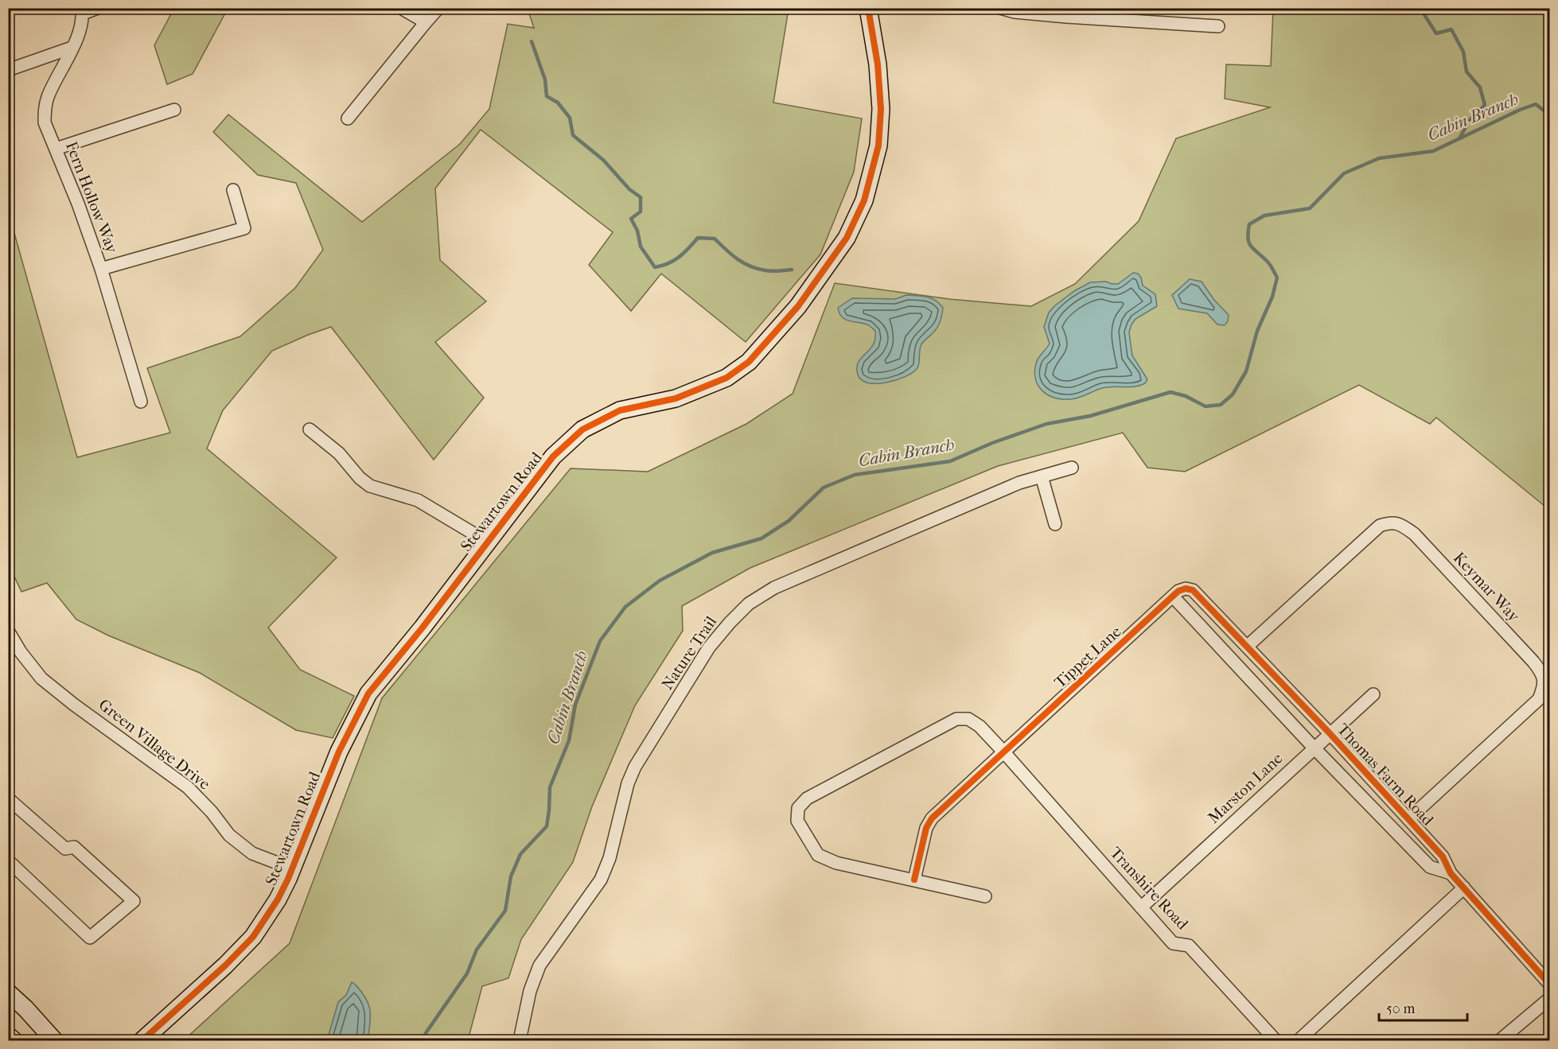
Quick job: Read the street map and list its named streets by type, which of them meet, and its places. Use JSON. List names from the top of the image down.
{
  "streets": {
    "street": [
      "Fern Hollow Way",
      "Stewartown Road",
      "Keymar Way",
      "Nature Trail",
      "Tippet Lane",
      "Green Village Drive",
      "Thomas Farm Road",
      "Marston Lane",
      "Transhire Road"
    ]
  },
  "crossings": [
    ["Stewartown Road", "Green Village Drive"],
    ["Keymar Way", "Thomas Farm Road"],
    ["Tippet Lane", "Thomas Farm Road"],
    ["Tippet Lane", "Transhire Road"],
    ["Thomas Farm Road", "Marston Lane"],
    ["Marston Lane", "Transhire Road"]
  ],
  "water": ["Cabin Branch"],
  "scale_bar": "50 m"
}
